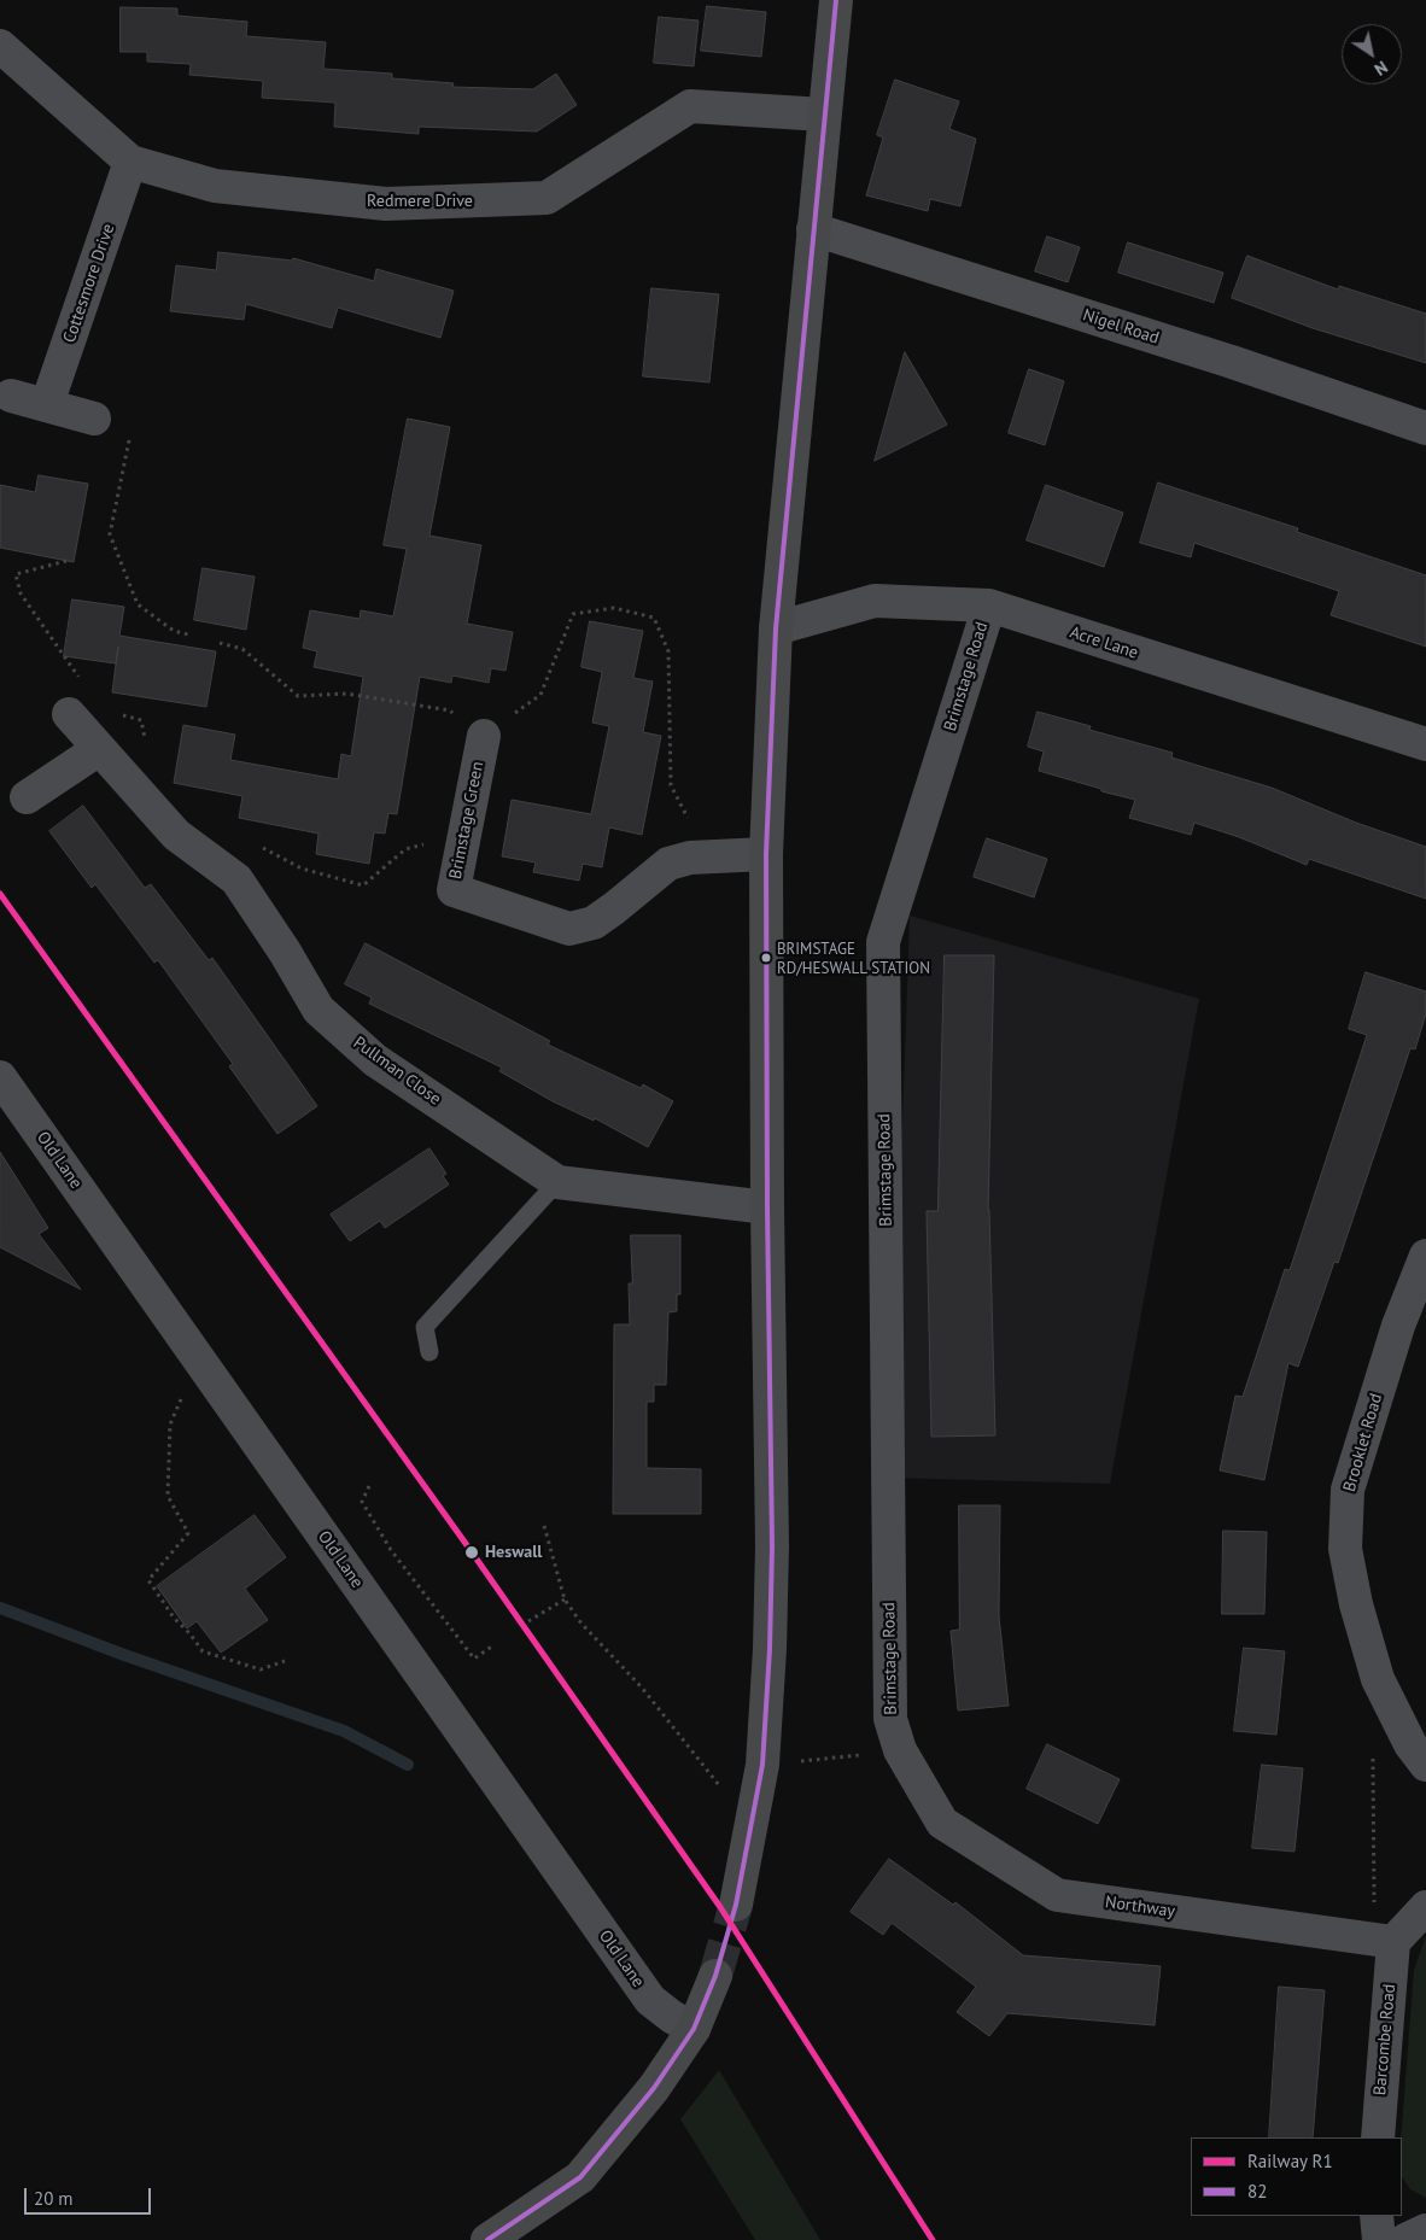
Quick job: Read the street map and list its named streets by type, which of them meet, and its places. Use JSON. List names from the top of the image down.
{
  "streets": {
    "street": [
      "Redmere Drive",
      "Cottesmore Drive",
      "Nigel Road",
      "Acre Lane",
      "Brimstage Road",
      "Brimstage Green",
      "Pullman Close",
      "Old Lane",
      "Brooklet Road",
      "Northway",
      "Barcombe Road"
    ]
  },
  "crossings": [
    ["Redmere Drive", "Cottesmore Drive"],
    ["Acre Lane", "Brimstage Road"],
    ["Brimstage Road", "Northway"],
    ["Northway", "Barcombe Road"]
  ],
  "places": ["BRIMSTAGE RD/HESWALL STATION", "Heswall"],
  "lines": ["transit line 82", "rail line R1"],
  "legend": ["Railway R1", "82"],
  "scale_bar": "20 m",
  "north": "bottom right"
}
